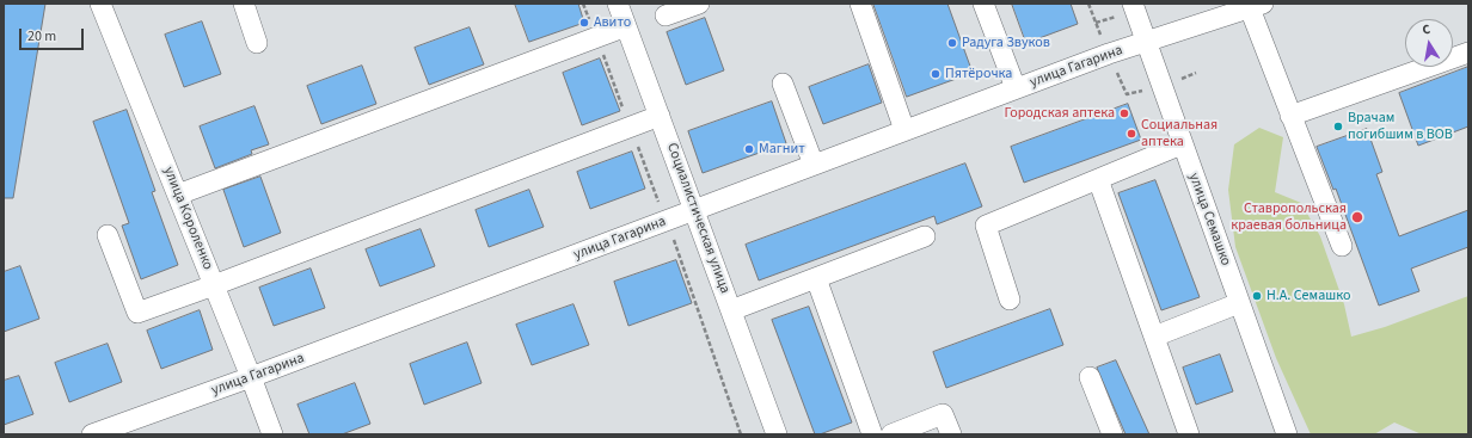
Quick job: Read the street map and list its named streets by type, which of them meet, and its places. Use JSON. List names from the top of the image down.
{
  "streets": {
    "street": [
      "улица Гагарина",
      "улица Короленко",
      "Социалистическая улица",
      "улица Семашко"
    ]
  },
  "crossings": [
    ["улица Гагарина", "улица Короленко"],
    ["улица Гагарина", "Социалистическая улица"],
    ["улица Гагарина", "улица Семашко"]
  ],
  "places": [
    "Авито",
    "Радуга Звуков",
    "Пятёрочка",
    "Городская аптека",
    "Врачам погибшим в ВОВ",
    "Социальная аптека",
    "Магнит",
    "Ставропольская краевая больница",
    "Н.А. Семашко"
  ],
  "scale_bar": "20 m",
  "north": "top"
}
